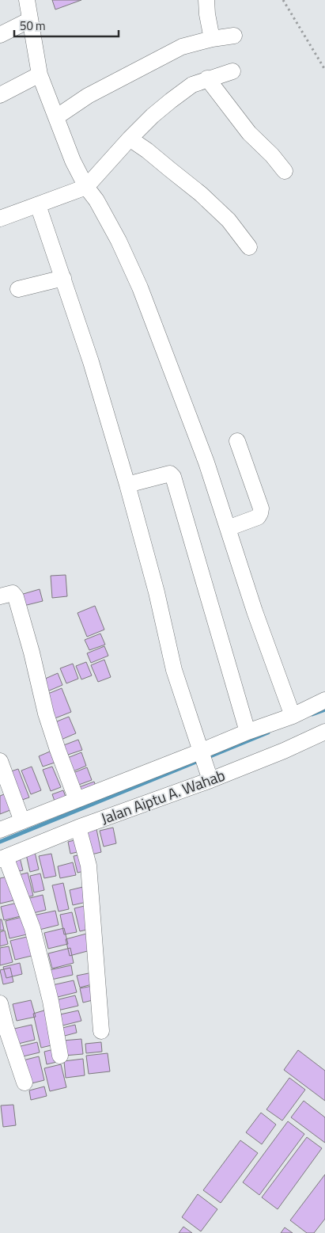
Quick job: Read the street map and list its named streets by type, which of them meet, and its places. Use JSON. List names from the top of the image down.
{
  "streets": {
    "street": ["Jalan Aiptu A. Wahab"]
  },
  "scale_bar": "50 m"
}
